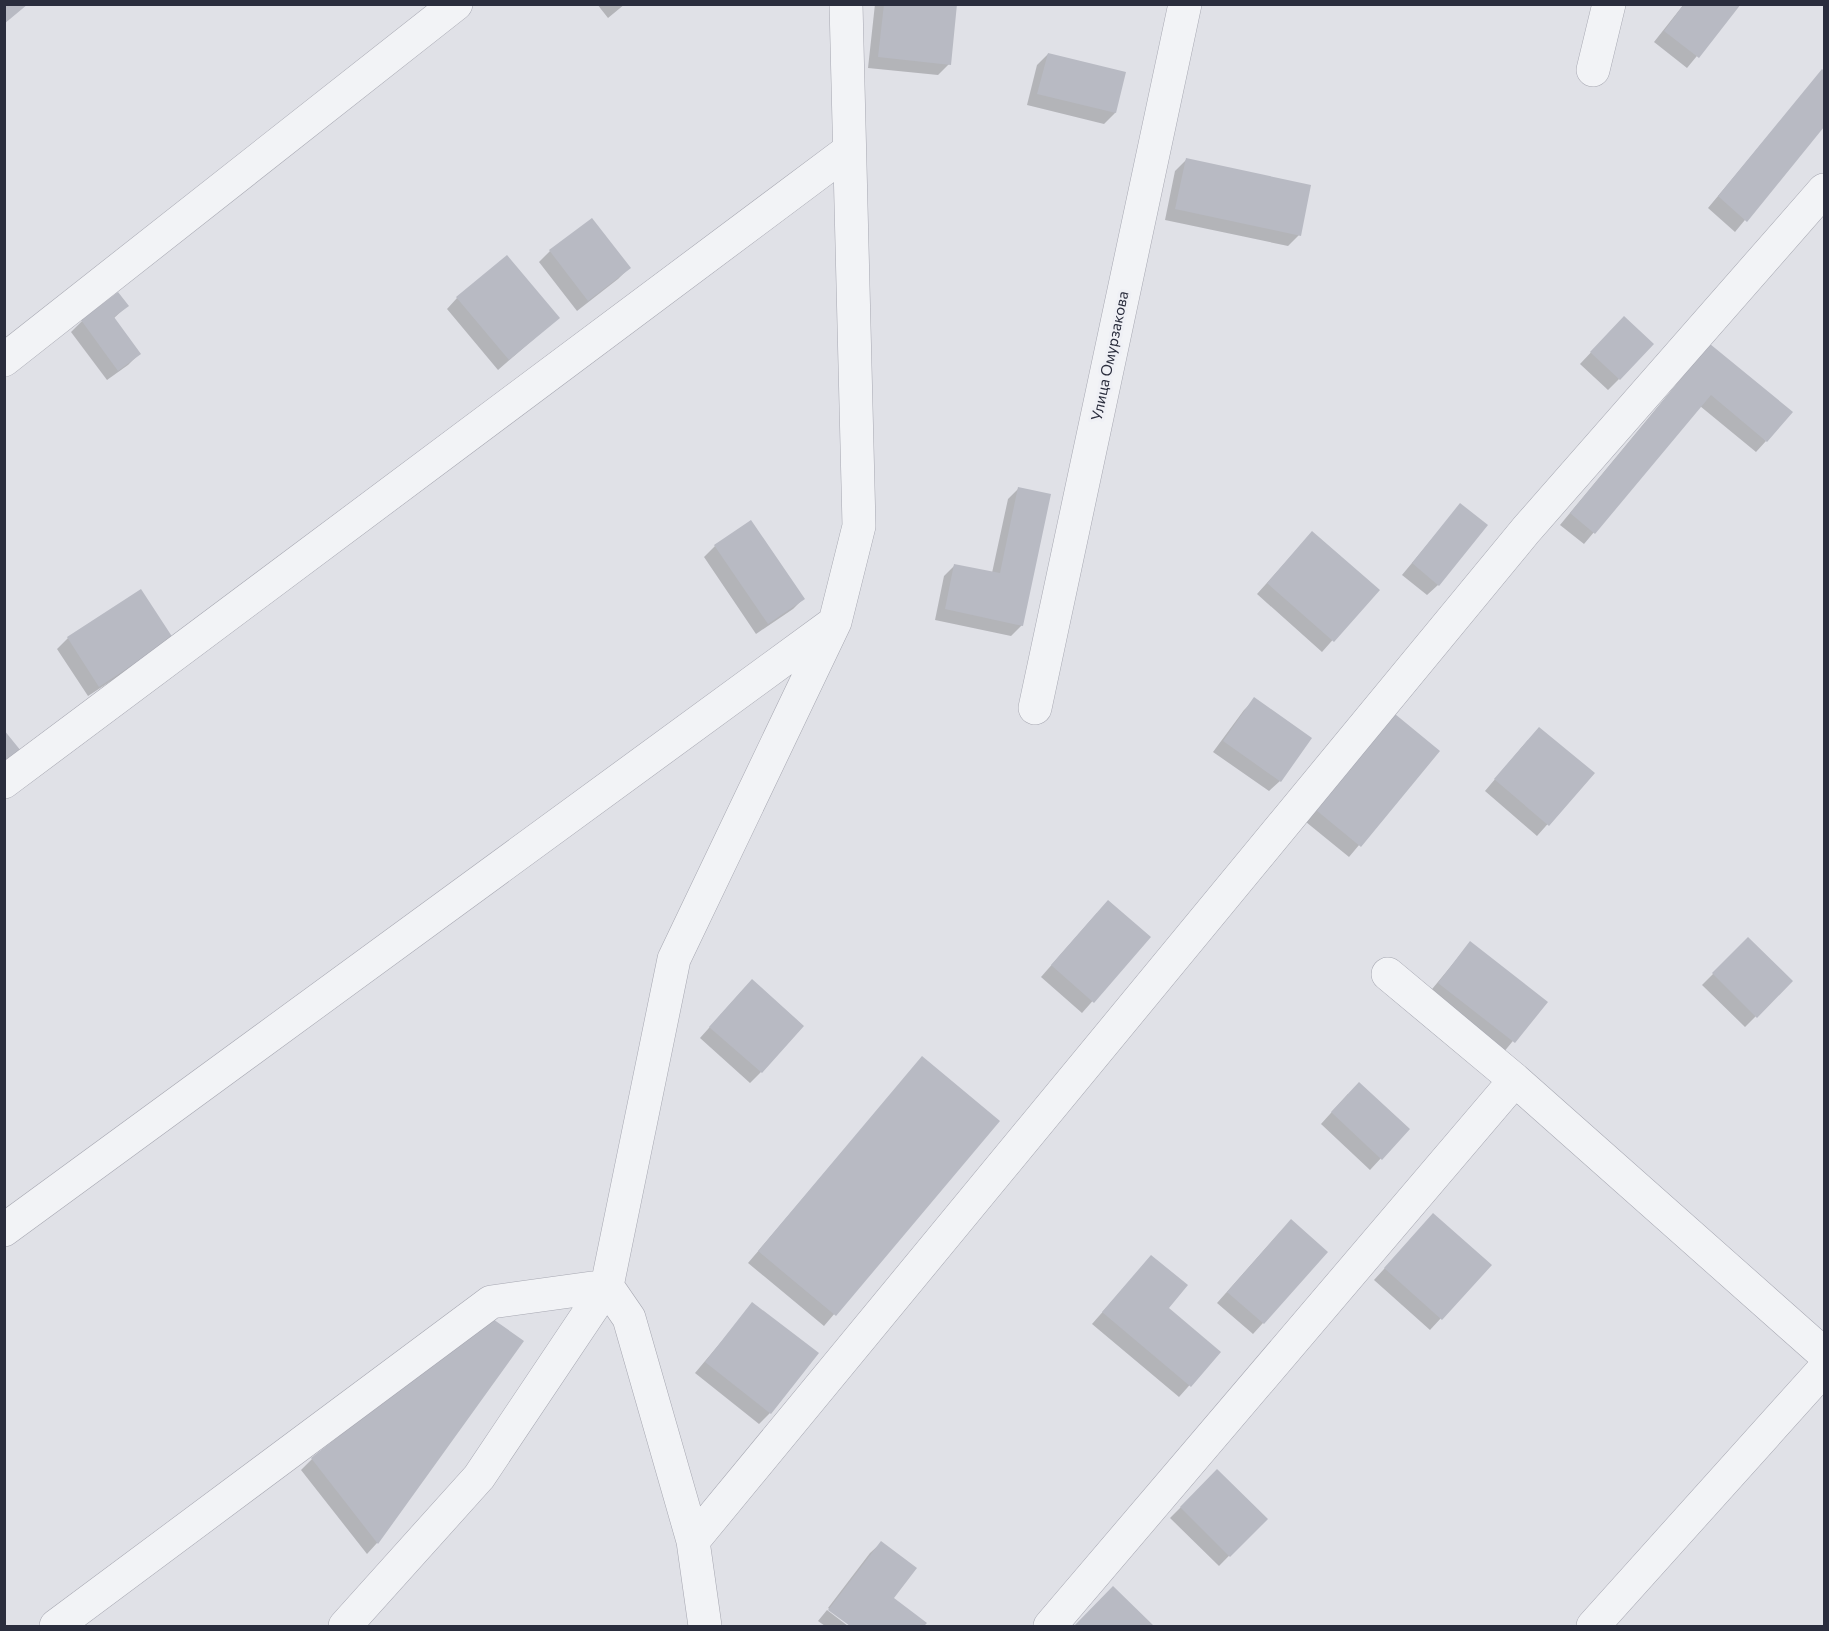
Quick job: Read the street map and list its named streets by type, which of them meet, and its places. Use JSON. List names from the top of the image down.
{
  "streets": {
    "street": ["Улица Омурзакова"]
  }
}
